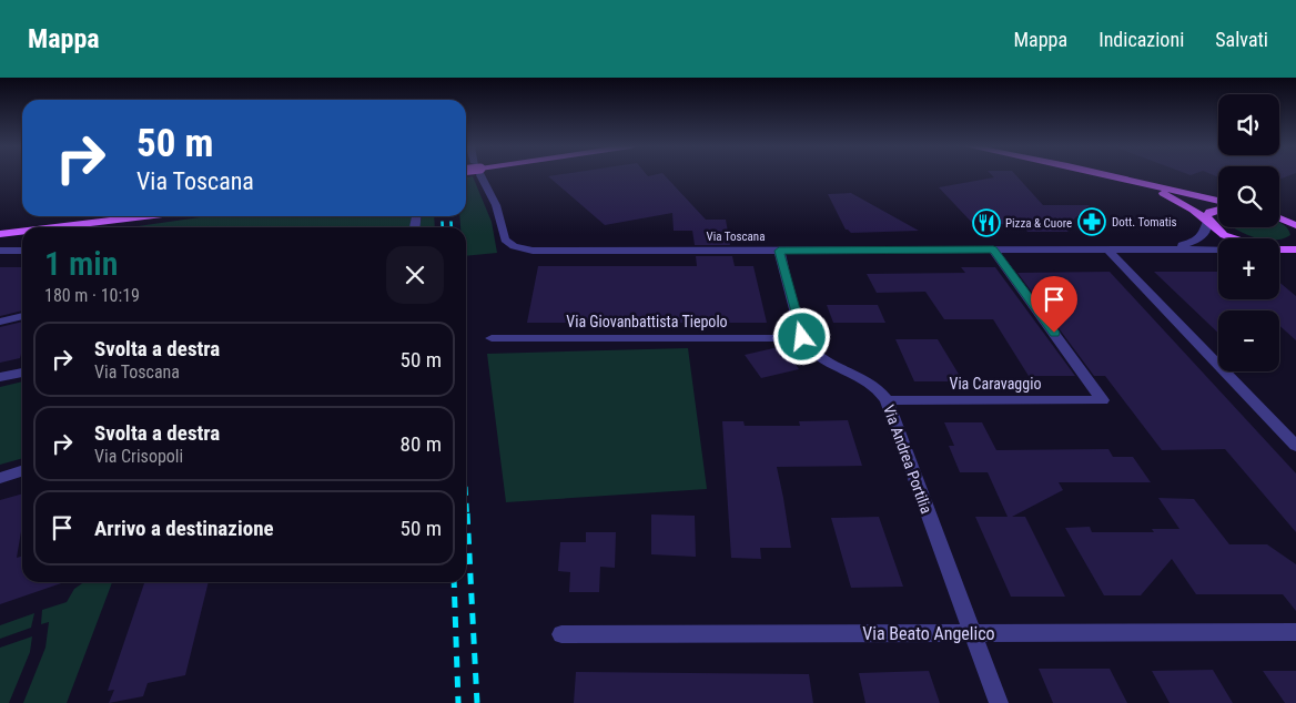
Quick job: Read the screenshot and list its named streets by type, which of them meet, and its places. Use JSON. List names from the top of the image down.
{
  "streets": {
    "street": [
      "Via Toscana",
      "Via Giovanbattista Tiepolo",
      "Via Caravaggio",
      "Via Andrea Portilia",
      "Via Beato Angelico"
    ]
  },
  "crossings": [
    ["Via Toscana", "Via Caravaggio"],
    ["Via Toscana", "Via Andrea Portilia"],
    ["Via Giovanbattista Tiepolo", "Via Andrea Portilia"],
    ["Via Caravaggio", "Via Andrea Portilia"],
    ["Via Andrea Portilia", "Via Beato Angelico"]
  ],
  "places": {
    "pharmacy": ["Dott. Tomatis"],
    "restaurant": ["Pizza & Cuore"]
  },
  "page": {
    "header": "Mappa",
    "nav": ["Mappa", "Indicazioni", "Salvati"],
    "map_buttons": ["+", "−"],
    "turn": ["50 m", "Via Toscana"],
    "heading": ["1 min", "180 m · 10:19"],
    "list": [
      {
        "name": "Svolta a destra",
        "note": "Via Toscana",
        "value": "50 m"
      },
      {
        "name": "Svolta a destra",
        "note": "Via Crisopoli",
        "value": "80 m"
      },
      {
        "name": "Arrivo a destinazione",
        "value": "50 m"
      }
    ]
  }
}
